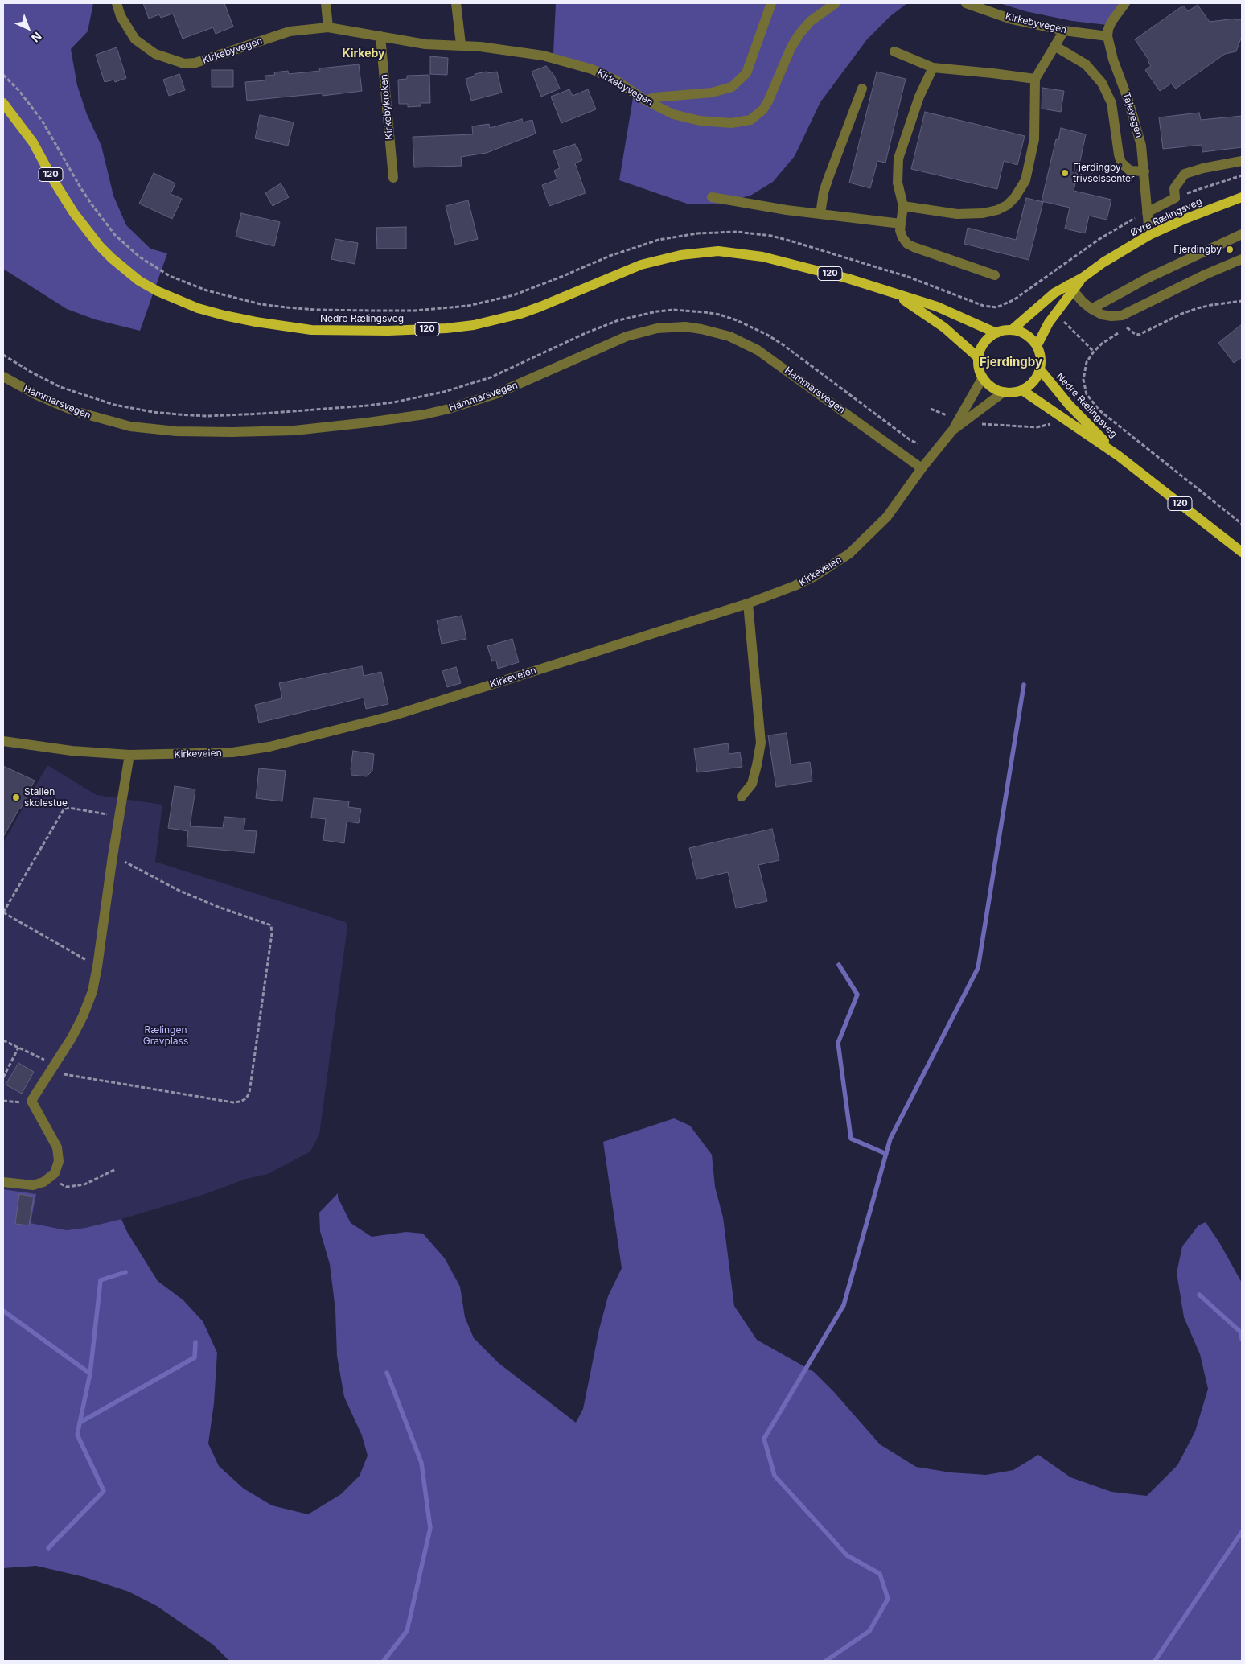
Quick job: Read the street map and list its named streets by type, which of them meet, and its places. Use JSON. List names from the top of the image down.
{
  "streets": {
    "main road": ["120", "Øvre Rælingsveg", "Nedre Rælingsveg"],
    "street": [
      "Kirkebyvegen",
      "Kirkebykroken",
      "Tajevegen",
      "Hammarsvegen",
      "Kirkeveien"
    ]
  },
  "crossings": [
    ["Kirkebyvegen", "Kirkebykroken"],
    ["Kirkebyvegen", "Tajevegen"],
    ["Tajevegen", "Øvre Rælingsveg"],
    ["Øvre Rælingsveg", "Nedre Rælingsveg"],
    ["Øvre Rælingsveg", "Kirkeveien"],
    ["Nedre Rælingsveg", "Kirkeveien"],
    ["Hammarsvegen", "Kirkeveien"]
  ],
  "districts": ["Kirkeby", "Fjerdingby"],
  "parks": ["Rælingen Gravplass"],
  "places": ["Fjerdingby trivselssenter", "Fjerdingby", "Stallen skolestue"],
  "north": "bottom right"
}
